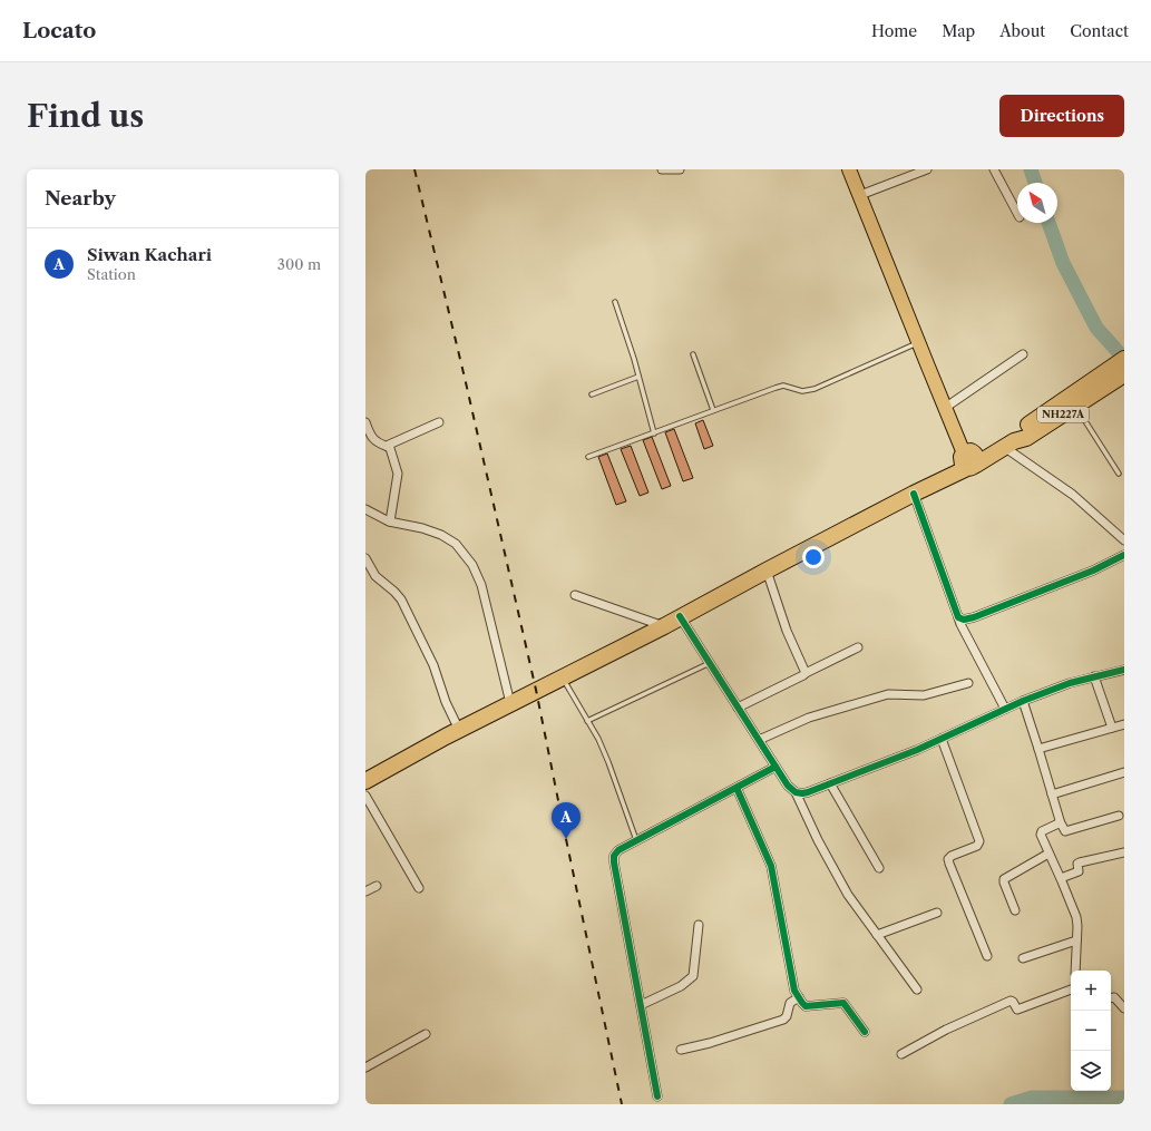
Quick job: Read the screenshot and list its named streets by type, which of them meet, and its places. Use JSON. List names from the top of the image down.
{
  "streets": {
    "highway": ["NH227A"]
  },
  "north": "top left",
  "page": {
    "header": "Locato",
    "nav": [
      "Home",
      "Map",
      "About",
      "Contact"
    ],
    "buttons": "Directions",
    "title": "Find us",
    "heading": "Nearby",
    "list": [
      {
        "mark": "A",
        "name": "Siwan Kachari",
        "note": "Station",
        "value": "300 m"
      }
    ],
    "pins": "A",
    "map_buttons": ["+", "−"]
  }
}
